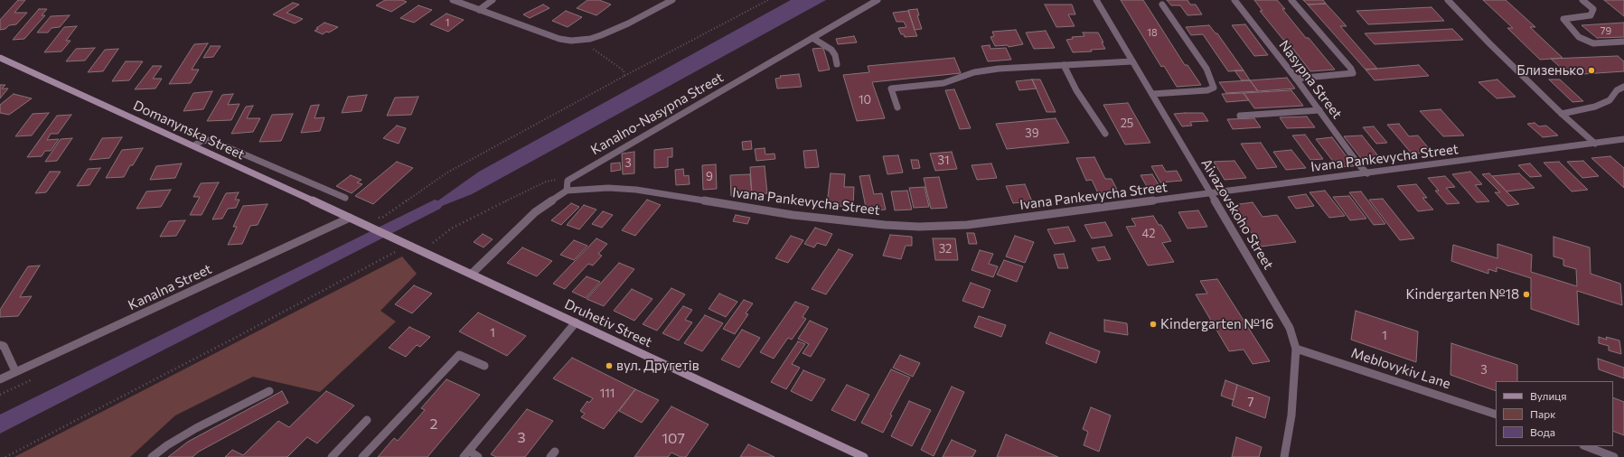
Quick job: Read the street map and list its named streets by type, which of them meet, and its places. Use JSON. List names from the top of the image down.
{
  "streets": {
    "main road": ["Domanynska Street", "Druhetiv Street"],
    "street": [
      "Nasypna Street",
      "Kanalno-Nasypna Street",
      "Ivana Pankevycha Street",
      "Aivazovskoho Street",
      "Kanalna Street",
      "Meblovykiv Lane"
    ]
  },
  "crossings": [
    ["Nasypna Street", "Ivana Pankevycha Street"],
    ["Domanynska Street", "Kanalna Street"],
    ["Domanynska Street", "Druhetiv Street"],
    ["Ivana Pankevycha Street", "Aivazovskoho Street"],
    ["Aivazovskoho Street", "Meblovykiv Lane"]
  ],
  "places": [
    "Близенько",
    "Kindergarten №18",
    "Kindergarten №16",
    "вул. Другетів"
  ],
  "house_numbers": [
    "1",
    "79",
    "18",
    "10",
    "25",
    "39",
    "31",
    "3",
    "9",
    "42",
    "32",
    "1",
    "1",
    "3",
    "111",
    "7",
    "2",
    "3",
    "107"
  ],
  "legend": ["Вулиця", "Парк", "Вода"]
}
